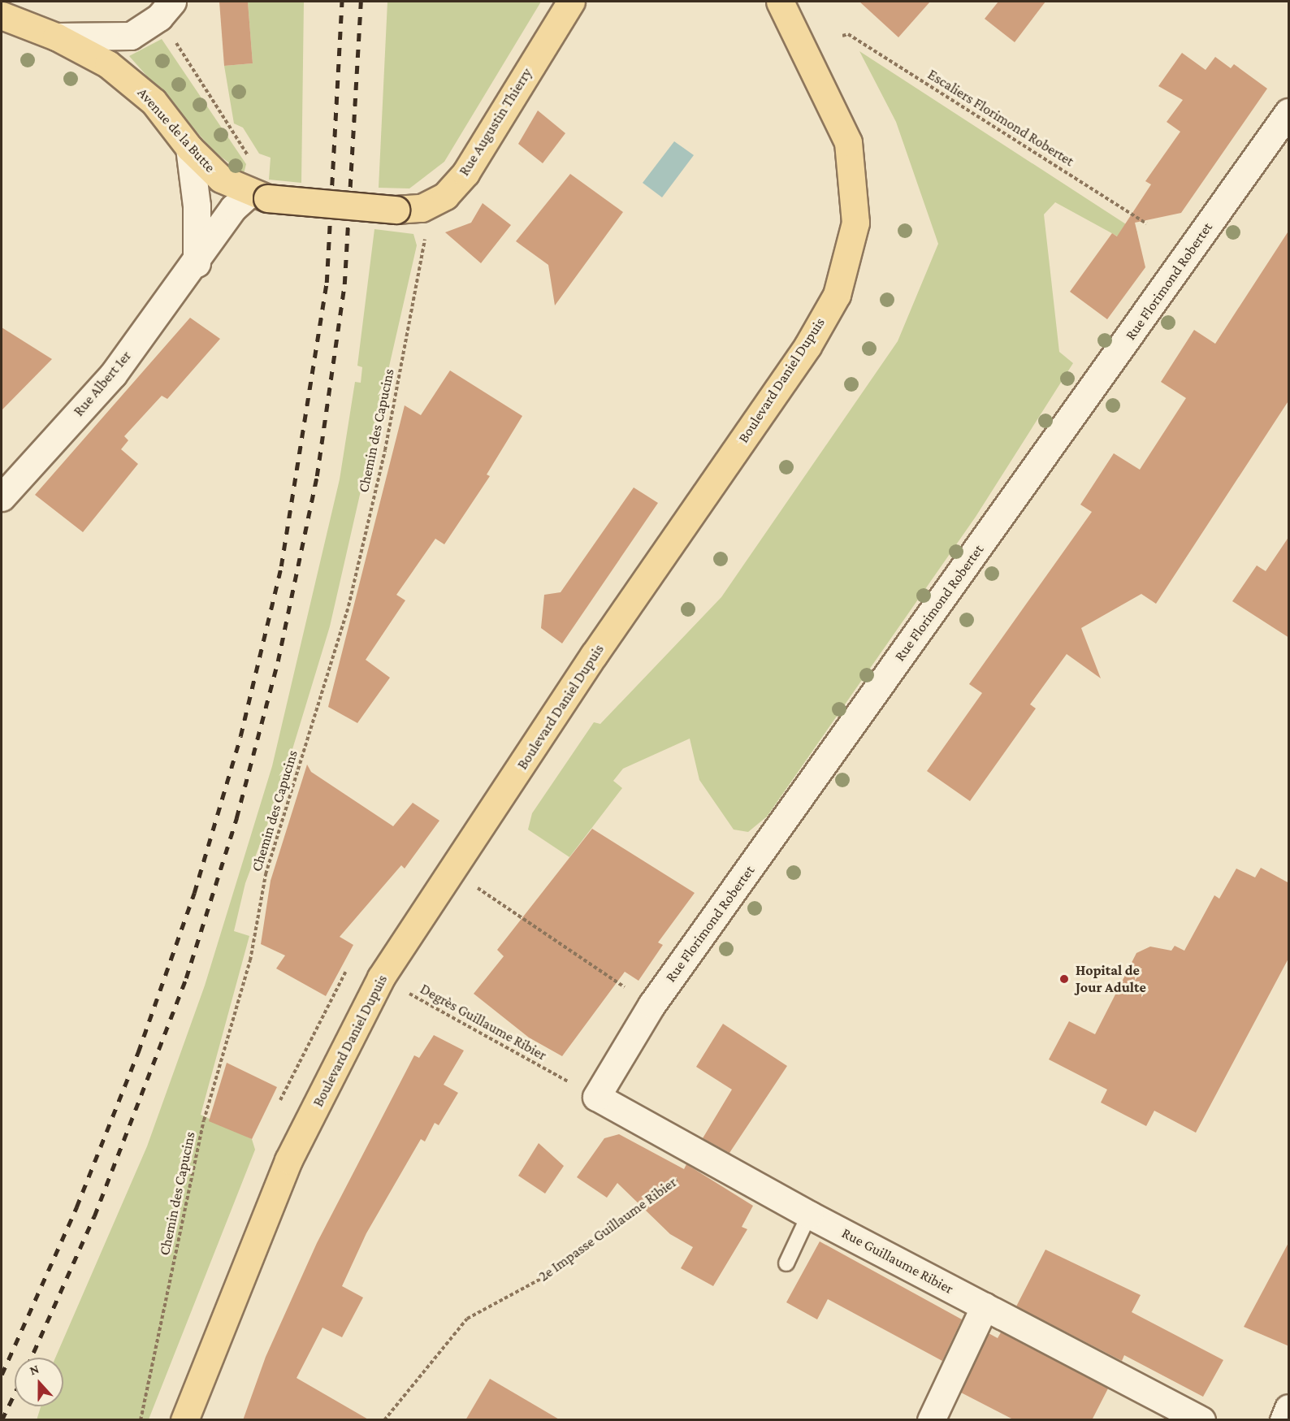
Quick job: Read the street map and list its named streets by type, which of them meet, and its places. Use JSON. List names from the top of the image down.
{
  "streets": {
    "main road": ["Rue Augustin Thierry", "Avenue de la Butte", "Boulevard Daniel Dupuis"],
    "street": ["Rue Florimond Robertet", "Rue Albert 1er", "Rue Guillaume Ribier"],
    "path": [
      "Escaliers Florimond Robertet",
      "Chemin des Capucins",
      "Degrès Guillaume Ribier",
      "2e Impasse Guillaume Ribier"
    ]
  },
  "crossings": [
    ["Rue Augustin Thierry", "Chemin des Capucins"],
    ["Avenue de la Butte", "Rue Albert 1er"],
    ["Rue Florimond Robertet", "Degrès Guillaume Ribier"],
    ["Rue Florimond Robertet", "Rue Guillaume Ribier"],
    ["Boulevard Daniel Dupuis", "Degrès Guillaume Ribier"],
    ["Degrès Guillaume Ribier", "Rue Guillaume Ribier"],
    ["2e Impasse Guillaume Ribier", "Rue Guillaume Ribier"]
  ],
  "places": ["Hopital de Jour Adulte"],
  "north": "top"
}
